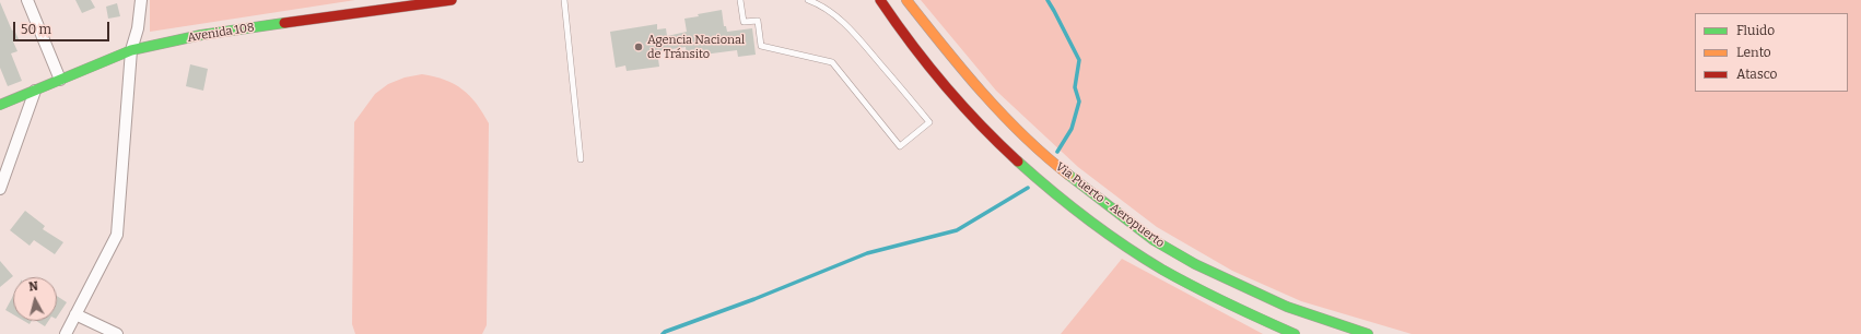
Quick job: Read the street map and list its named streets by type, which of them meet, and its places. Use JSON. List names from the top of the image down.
{
  "streets": {
    "main road": ["Avenida 108", "Via Puerto - Aeropuerto"]
  },
  "places": ["Agencia Nacional de Tránsito"],
  "legend": ["Fluido", "Lento", "Atasco"],
  "scale_bar": "50 m",
  "north": "top"
}
